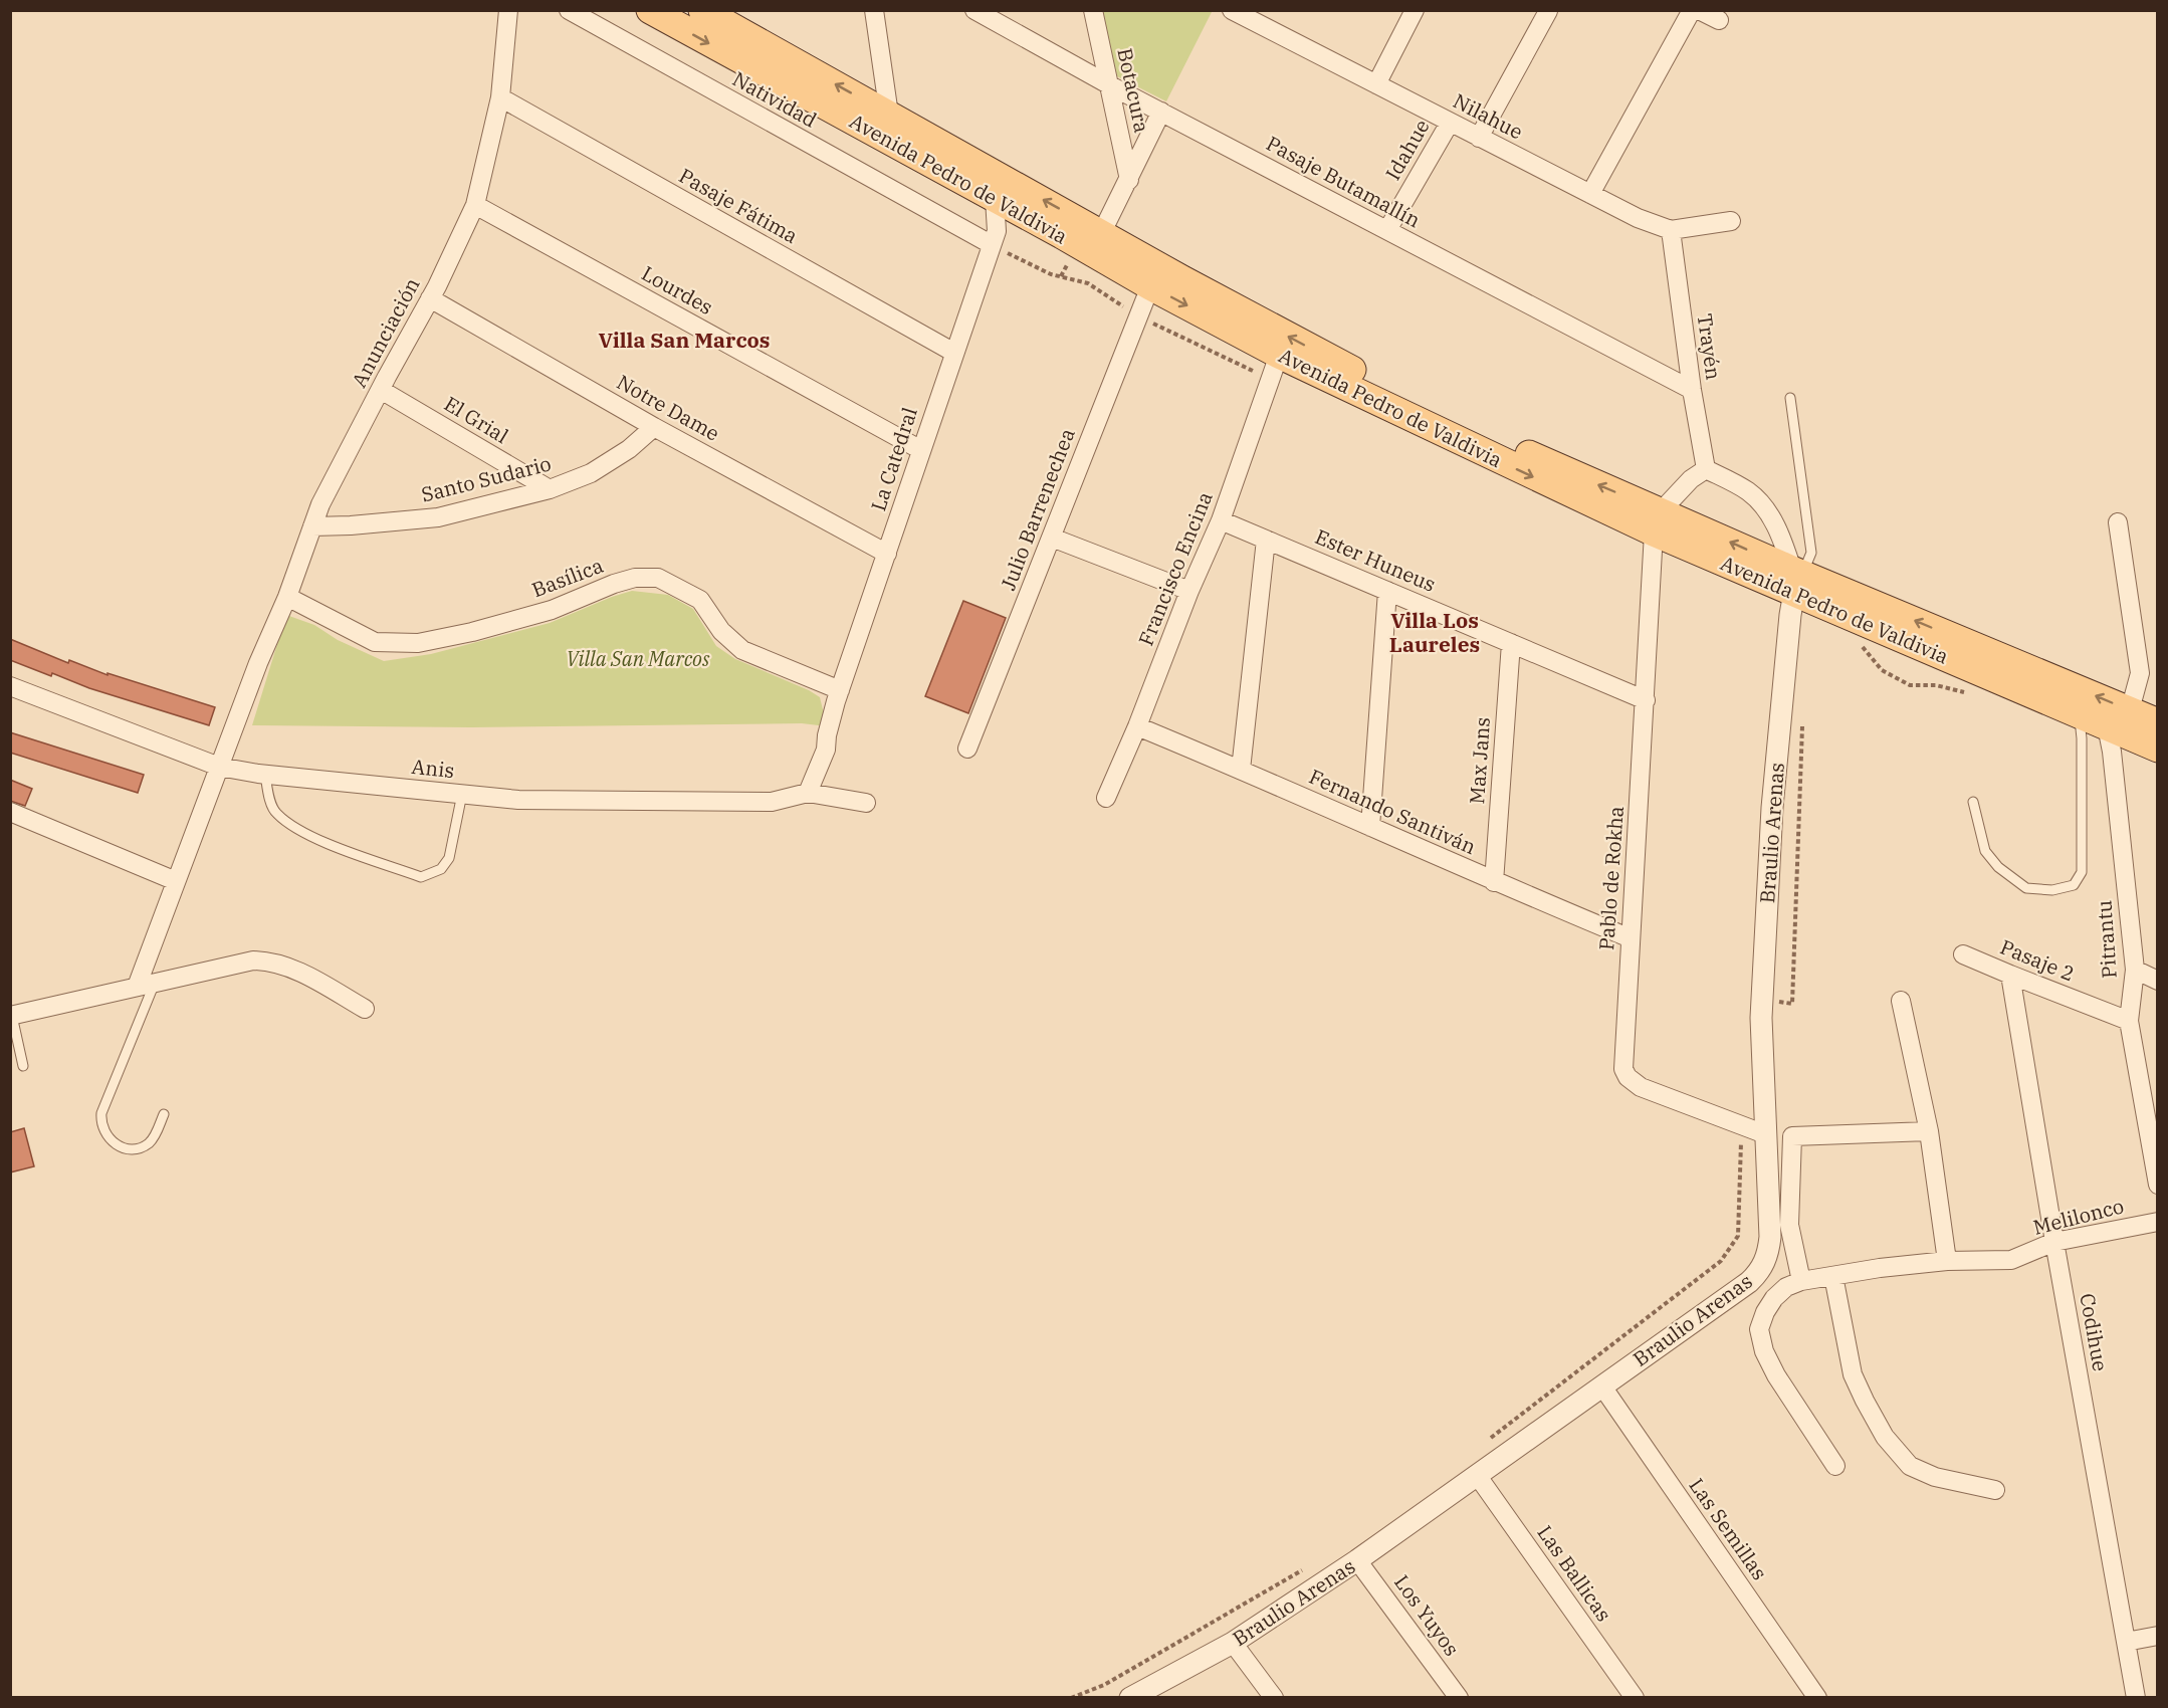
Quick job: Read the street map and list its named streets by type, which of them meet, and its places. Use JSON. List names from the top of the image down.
{
  "streets": {
    "main road": ["Avenida Pedro de Valdivia"],
    "street": [
      "Botacura",
      "Natividad",
      "Nilahue",
      "Idahue",
      "Pasaje Butamallín",
      "Pasaje Fátima",
      "Lourdes",
      "Anunciación",
      "Trayén",
      "Notre Dame",
      "El Grial",
      "La Catedral",
      "Santo Sudario",
      "Julio Barrenechea",
      "Ester Huneus",
      "Francisco Encina",
      "Basílica",
      "Max Jans",
      "Anis",
      "Fernando Santiván",
      "Braulio Arenas",
      "Pablo de Rokha",
      "Pitrantu",
      "Pasaje 2",
      "Melilonco",
      "Codihue",
      "Las Semillas",
      "Las Ballicas",
      "Los Yuyos"
    ]
  },
  "crossings": [
    ["Botacura", "Avenida Pedro de Valdivia"],
    ["Botacura", "Pasaje Butamallín"],
    ["Natividad", "La Catedral"],
    ["Nilahue", "Idahue"],
    ["Nilahue", "Trayén"],
    ["Idahue", "Pasaje Butamallín"],
    ["Avenida Pedro de Valdivia", "La Catedral"],
    ["Avenida Pedro de Valdivia", "Julio Barrenechea"],
    ["Avenida Pedro de Valdivia", "Francisco Encina"],
    ["Avenida Pedro de Valdivia", "Braulio Arenas"],
    ["Avenida Pedro de Valdivia", "Pablo de Rokha"],
    ["Avenida Pedro de Valdivia", "Pitrantu"],
    ["Pasaje Butamallín", "Trayén"],
    ["Pasaje Fátima", "Anunciación"],
    ["Pasaje Fátima", "La Catedral"],
    ["Lourdes", "Anunciación"],
    ["Lourdes", "La Catedral"],
    ["Anunciación", "Notre Dame"],
    ["Anunciación", "El Grial"],
    ["Anunciación", "Santo Sudario"],
    ["Anunciación", "Basílica"],
    ["Anunciación", "Anis"],
    ["Notre Dame", "La Catedral"],
    ["Notre Dame", "Santo Sudario"],
    ["El Grial", "Santo Sudario"],
    ["La Catedral", "Basílica"],
    ["La Catedral", "Anis"],
    ["Ester Huneus", "Francisco Encina"],
    ["Ester Huneus", "Max Jans"],
    ["Ester Huneus", "Pablo de Rokha"],
    ["Francisco Encina", "Fernando Santiván"],
    ["Max Jans", "Fernando Santiván"],
    ["Fernando Santiván", "Pablo de Rokha"],
    ["Braulio Arenas", "Pablo de Rokha"],
    ["Braulio Arenas", "Las Semillas"],
    ["Braulio Arenas", "Las Ballicas"],
    ["Braulio Arenas", "Los Yuyos"],
    ["Pitrantu", "Pasaje 2"],
    ["Pasaje 2", "Codihue"],
    ["Melilonco", "Codihue"]
  ],
  "districts": ["Villa San Marcos", "Villa Los Laureles"],
  "parks": ["Villa San Marcos"]
}
